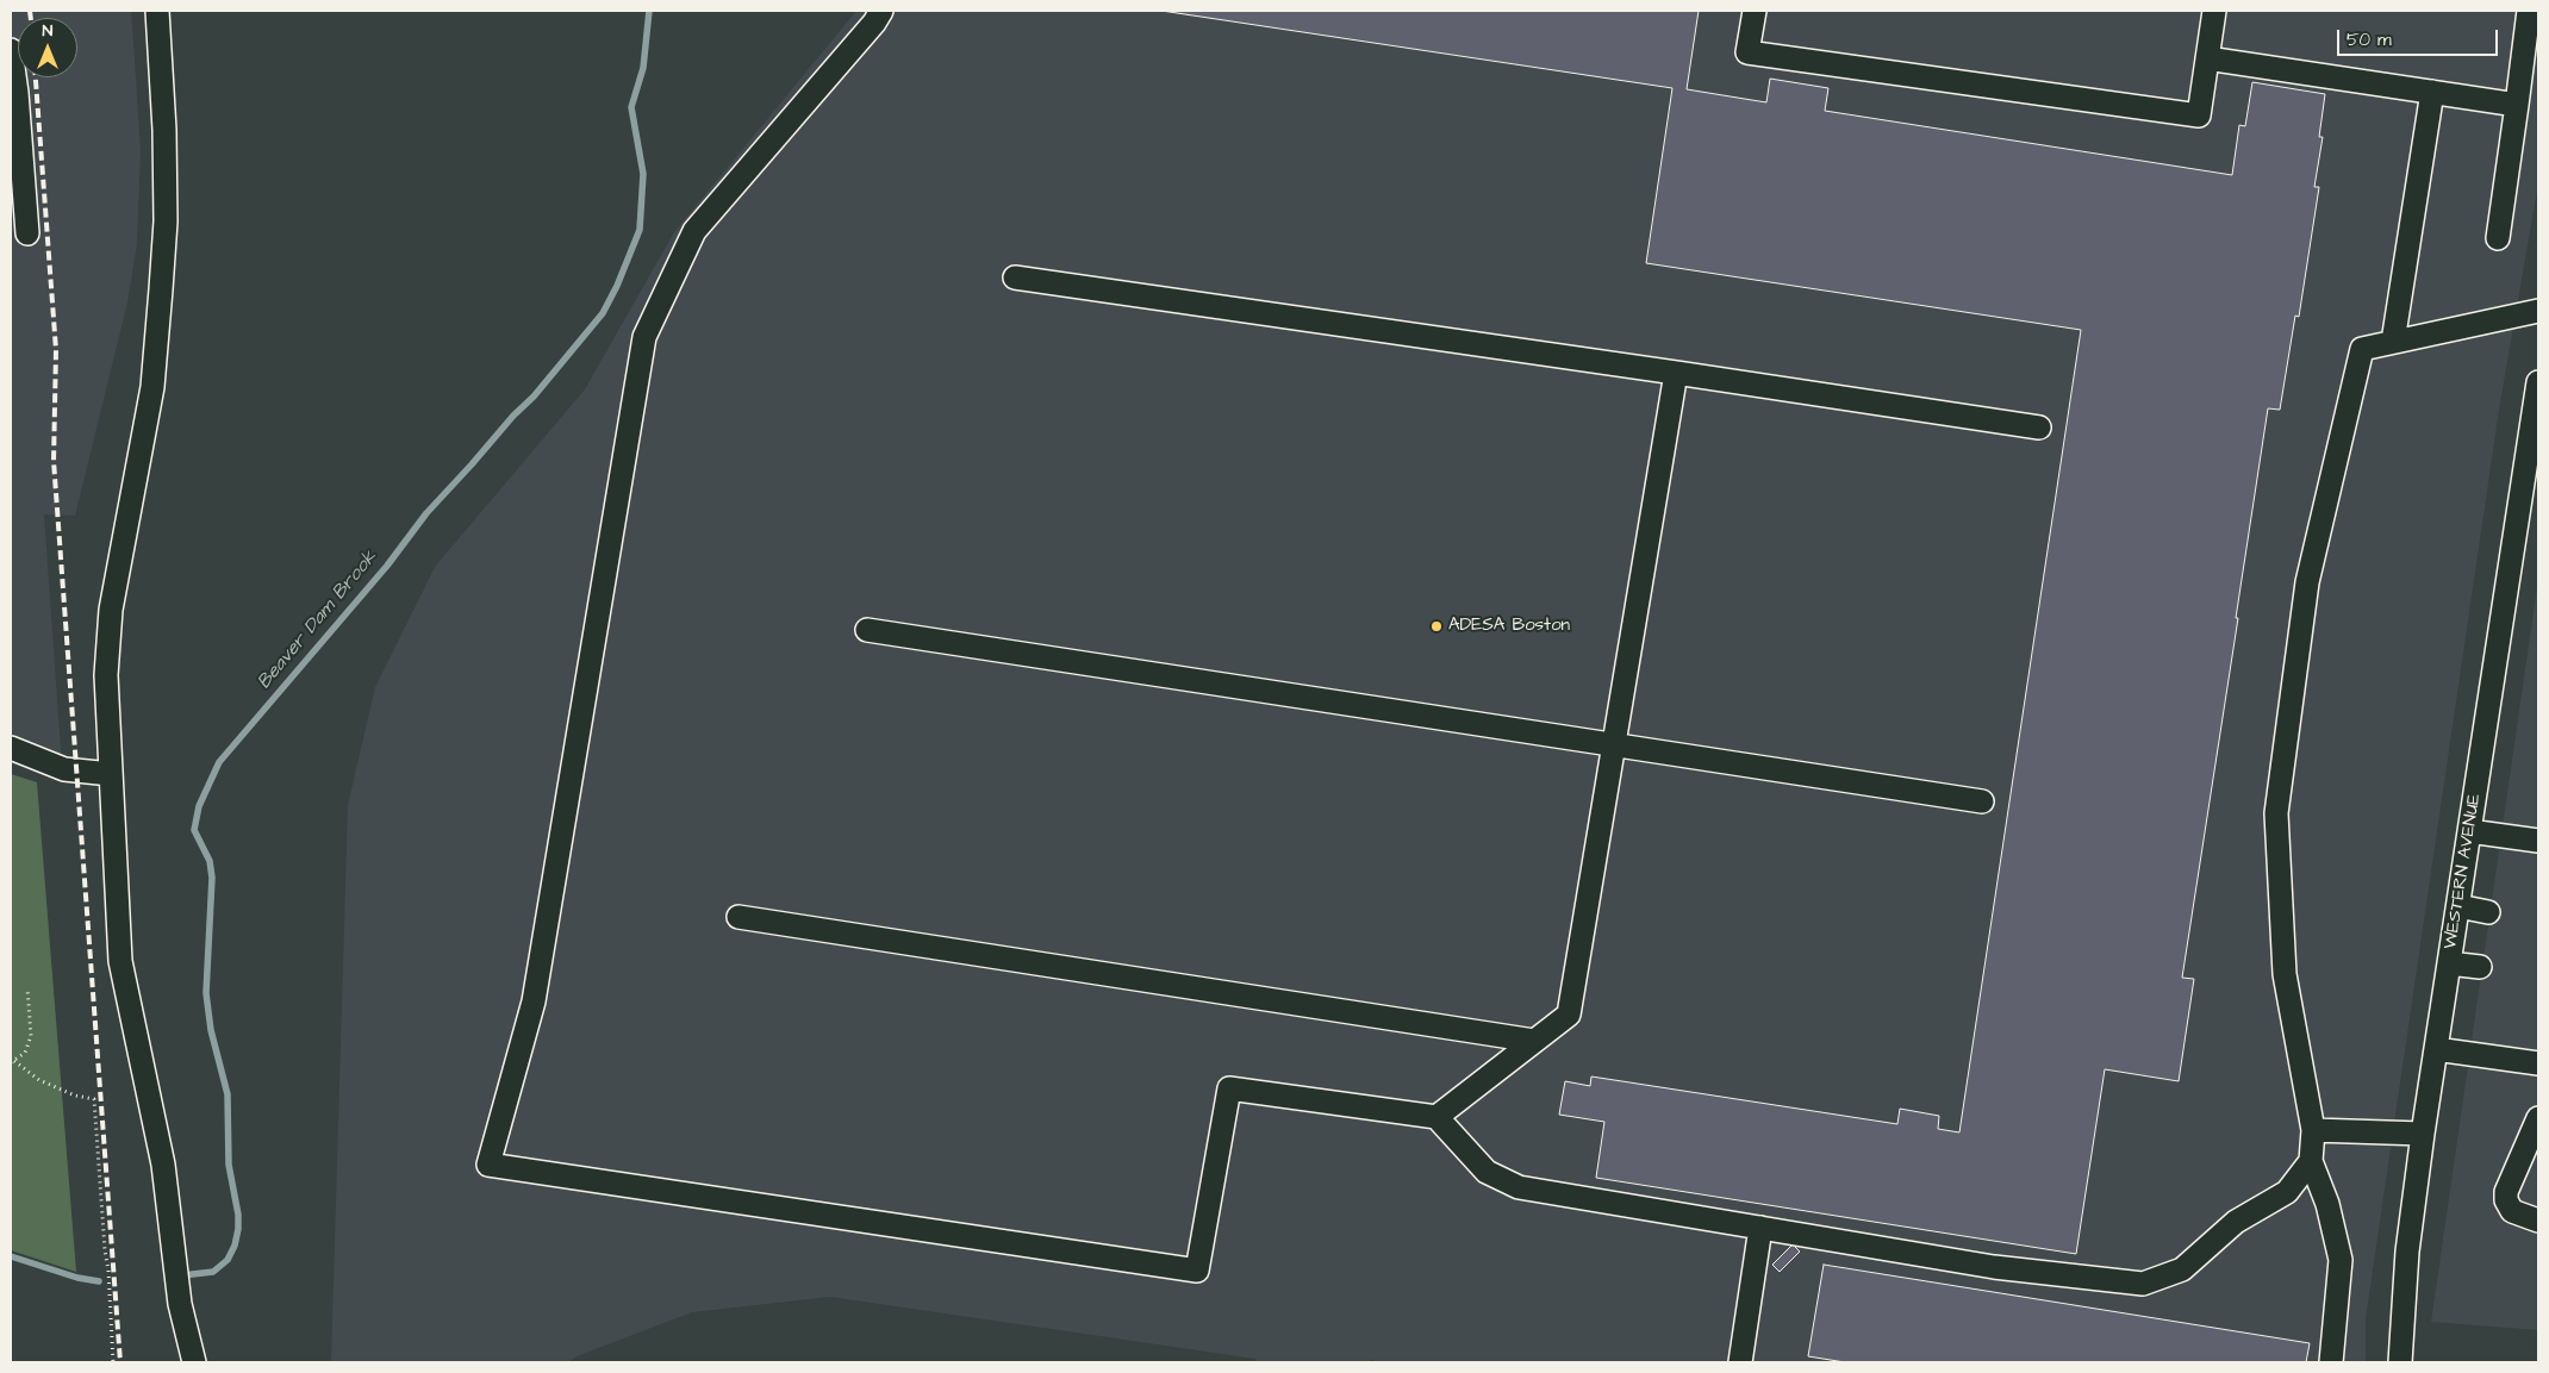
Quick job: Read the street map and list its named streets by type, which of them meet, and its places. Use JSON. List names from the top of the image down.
{
  "streets": {
    "street": ["WESTERN AVENUE"]
  },
  "water": ["Beaver Dam Brook"],
  "places": ["ADESA Boston"],
  "scale_bar": "50 m",
  "north": "top"
}
